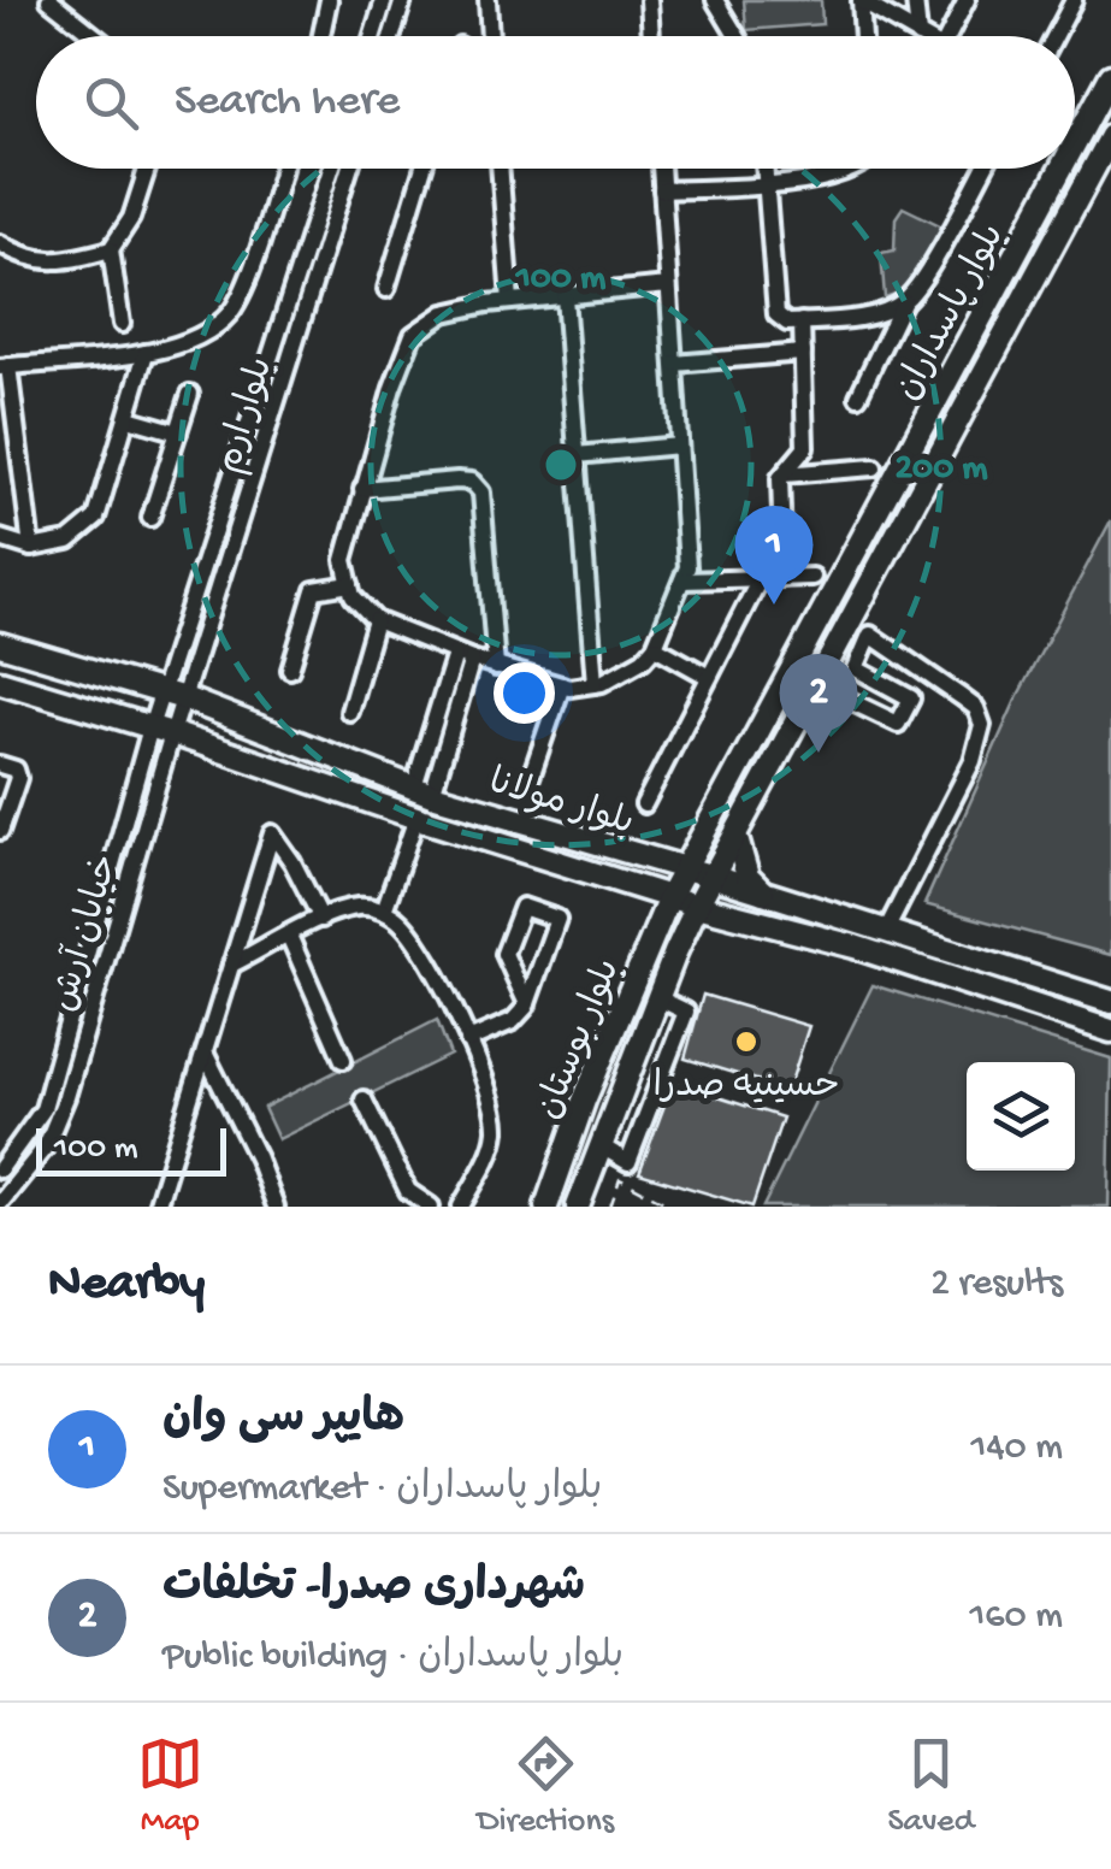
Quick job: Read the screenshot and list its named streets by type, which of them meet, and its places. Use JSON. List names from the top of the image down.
{
  "streets": {
    "main road": ["بلوار پاسداران", "بلوار مولانا", "بلوار بوستان"],
    "street": ["بلوار ارم", "خیابان آرش"]
  },
  "crossings": [
    ["بلوار پاسداران", "بلوار مولانا"],
    ["بلوار پاسداران", "بلوار بوستان"],
    ["بلوار ارم", "بلوار مولانا"],
    ["بلوار مولانا", "خیابان آرش"],
    ["بلوار مولانا", "بلوار بوستان"]
  ],
  "places": ["حسینیه صدرا"],
  "scale_bar": "100 m",
  "page": {
    "search": "Search here",
    "pins": ["1", "2"],
    "scale": "100 m",
    "heading": ["Nearby", "2 results"],
    "list": [
      {
        "mark": "1",
        "name": "هایپر سی وان",
        "note": "Supermarket · بلوار پاسداران",
        "value": "140 m"
      },
      {
        "mark": "2",
        "name": "شهرداری صدرا- تخلفات",
        "note": "Public building · بلوار پاسداران",
        "value": "160 m"
      }
    ],
    "nav": ["Map", "Directions", "Saved"]
  },
  "rings": ["100 m", "200 m"]
}
